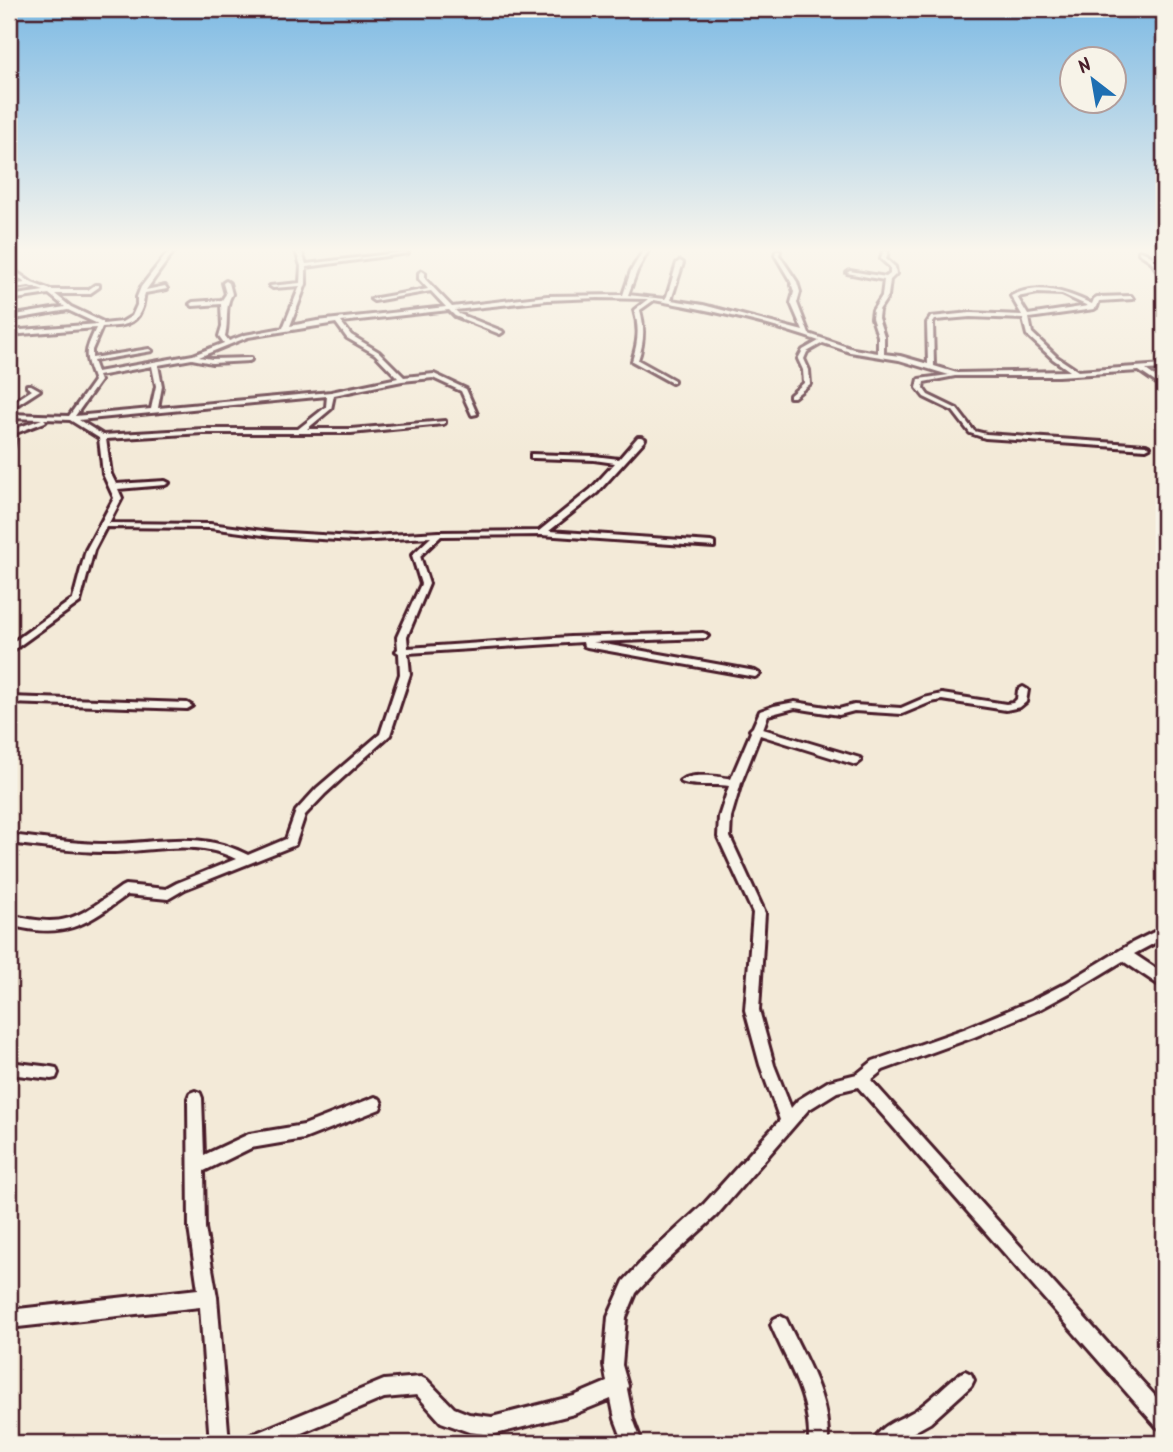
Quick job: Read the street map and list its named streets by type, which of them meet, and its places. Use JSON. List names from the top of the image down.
{
  "north": "top left"
}
